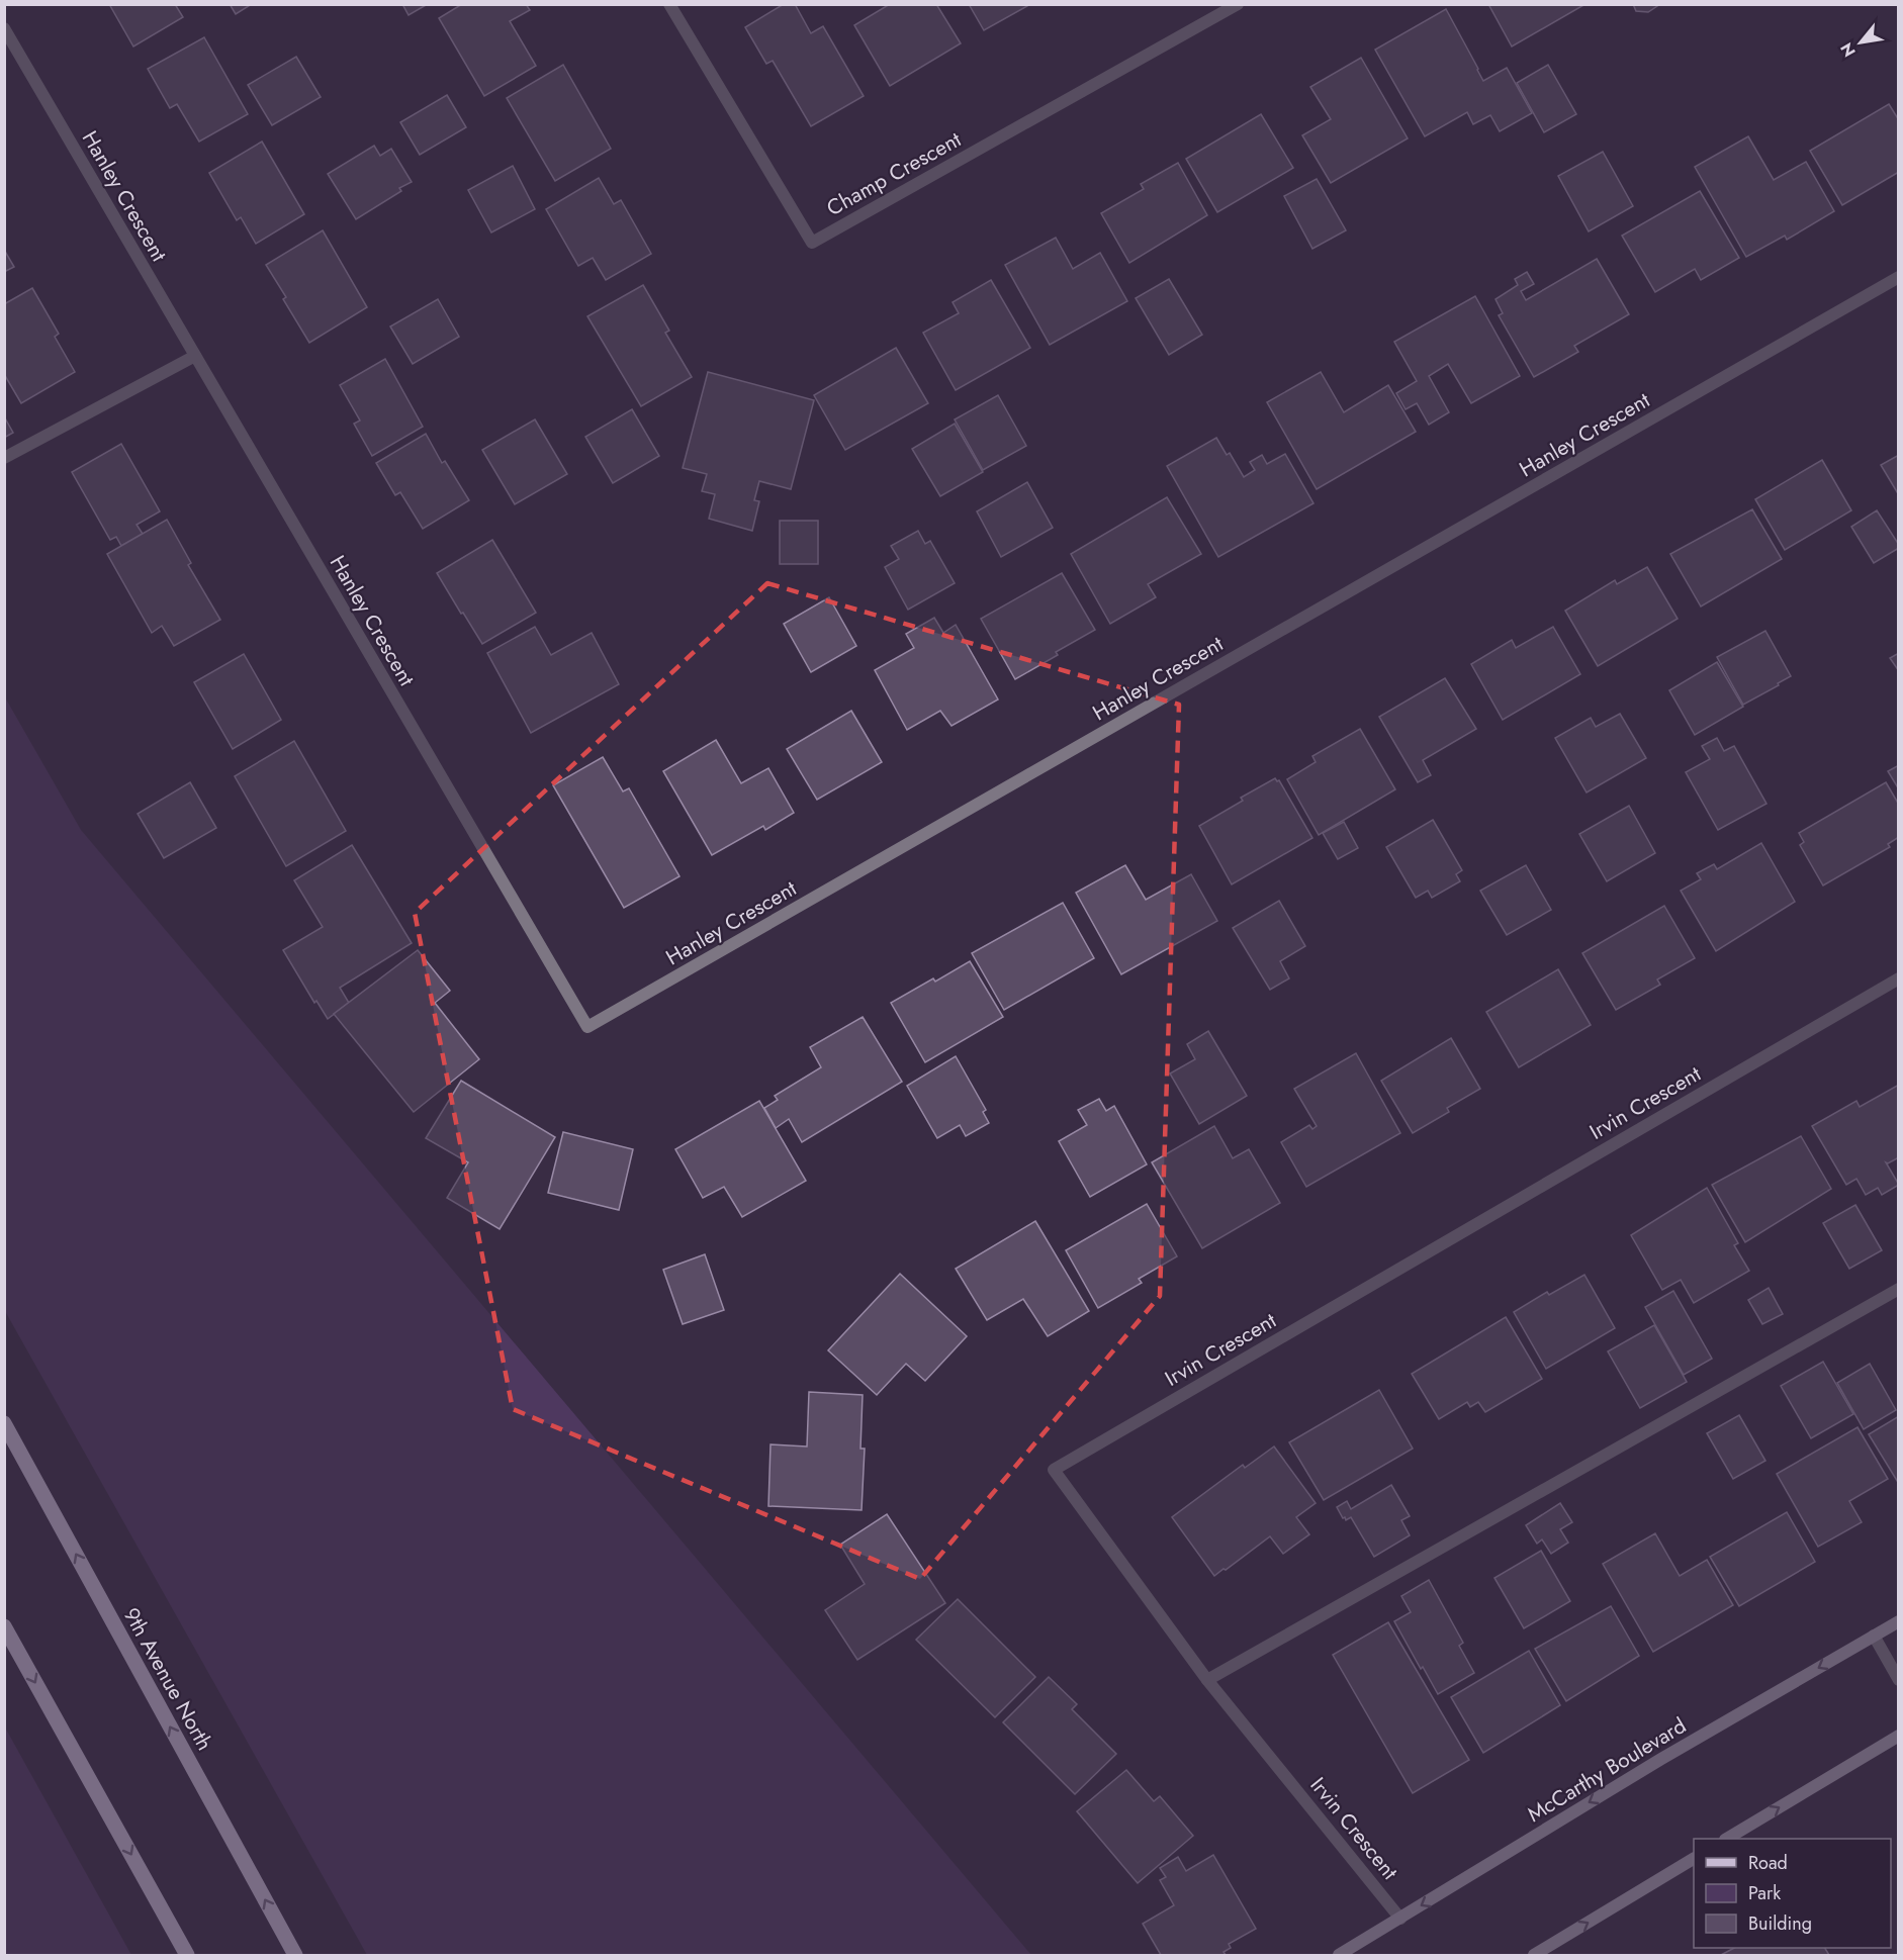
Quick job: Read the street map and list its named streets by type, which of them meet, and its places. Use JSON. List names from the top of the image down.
{
  "streets": {
    "main road": ["9th Avenue North", "McCarthy Boulevard"],
    "street": ["Champ Crescent", "Hanley Crescent", "Irvin Crescent"]
  },
  "crossings": [
    ["Irvin Crescent", "McCarthy Boulevard"]
  ],
  "legend": ["Road", "Park", "Building"],
  "north": "bottom left"
}
